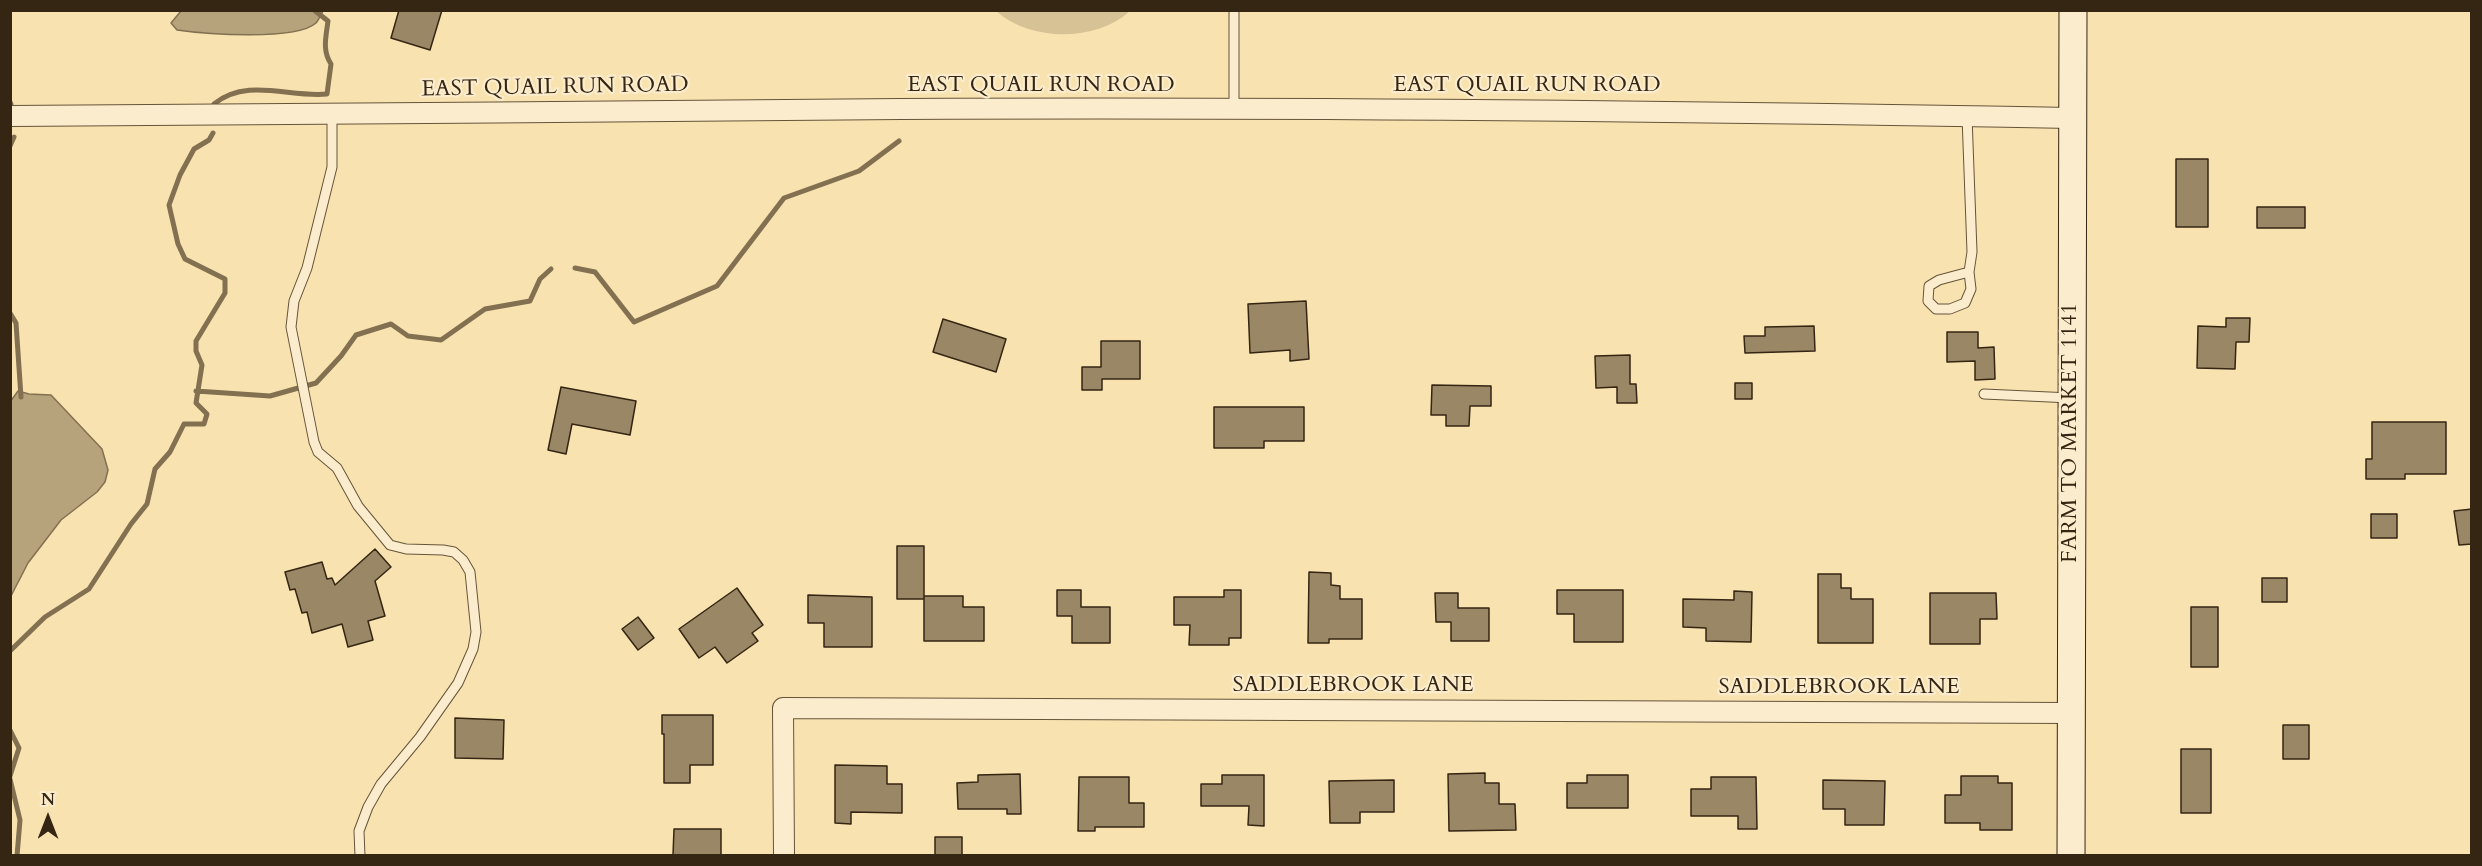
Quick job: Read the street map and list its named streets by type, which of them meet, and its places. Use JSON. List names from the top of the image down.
{
  "streets": {
    "street": ["EAST QUAIL RUN ROAD", "FARM TO MARKET 1141", "SADDLEBROOK LANE"]
  },
  "crossings": [
    ["EAST QUAIL RUN ROAD", "FARM TO MARKET 1141"],
    ["FARM TO MARKET 1141", "SADDLEBROOK LANE"]
  ],
  "north": "top"
}
